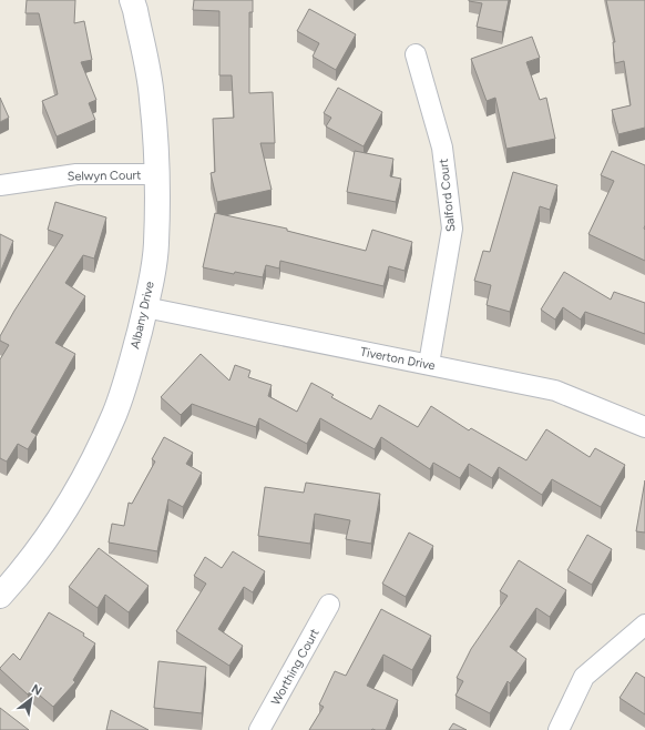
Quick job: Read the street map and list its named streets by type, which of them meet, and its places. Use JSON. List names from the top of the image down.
{
  "streets": {
    "street": [
      "Selwyn Court",
      "Salford Court",
      "Albany Drive",
      "Tiverton Drive",
      "Worthing Court"
    ]
  },
  "crossings": [
    ["Selwyn Court", "Albany Drive"],
    ["Salford Court", "Tiverton Drive"],
    ["Albany Drive", "Tiverton Drive"]
  ],
  "north": "top right"
}
